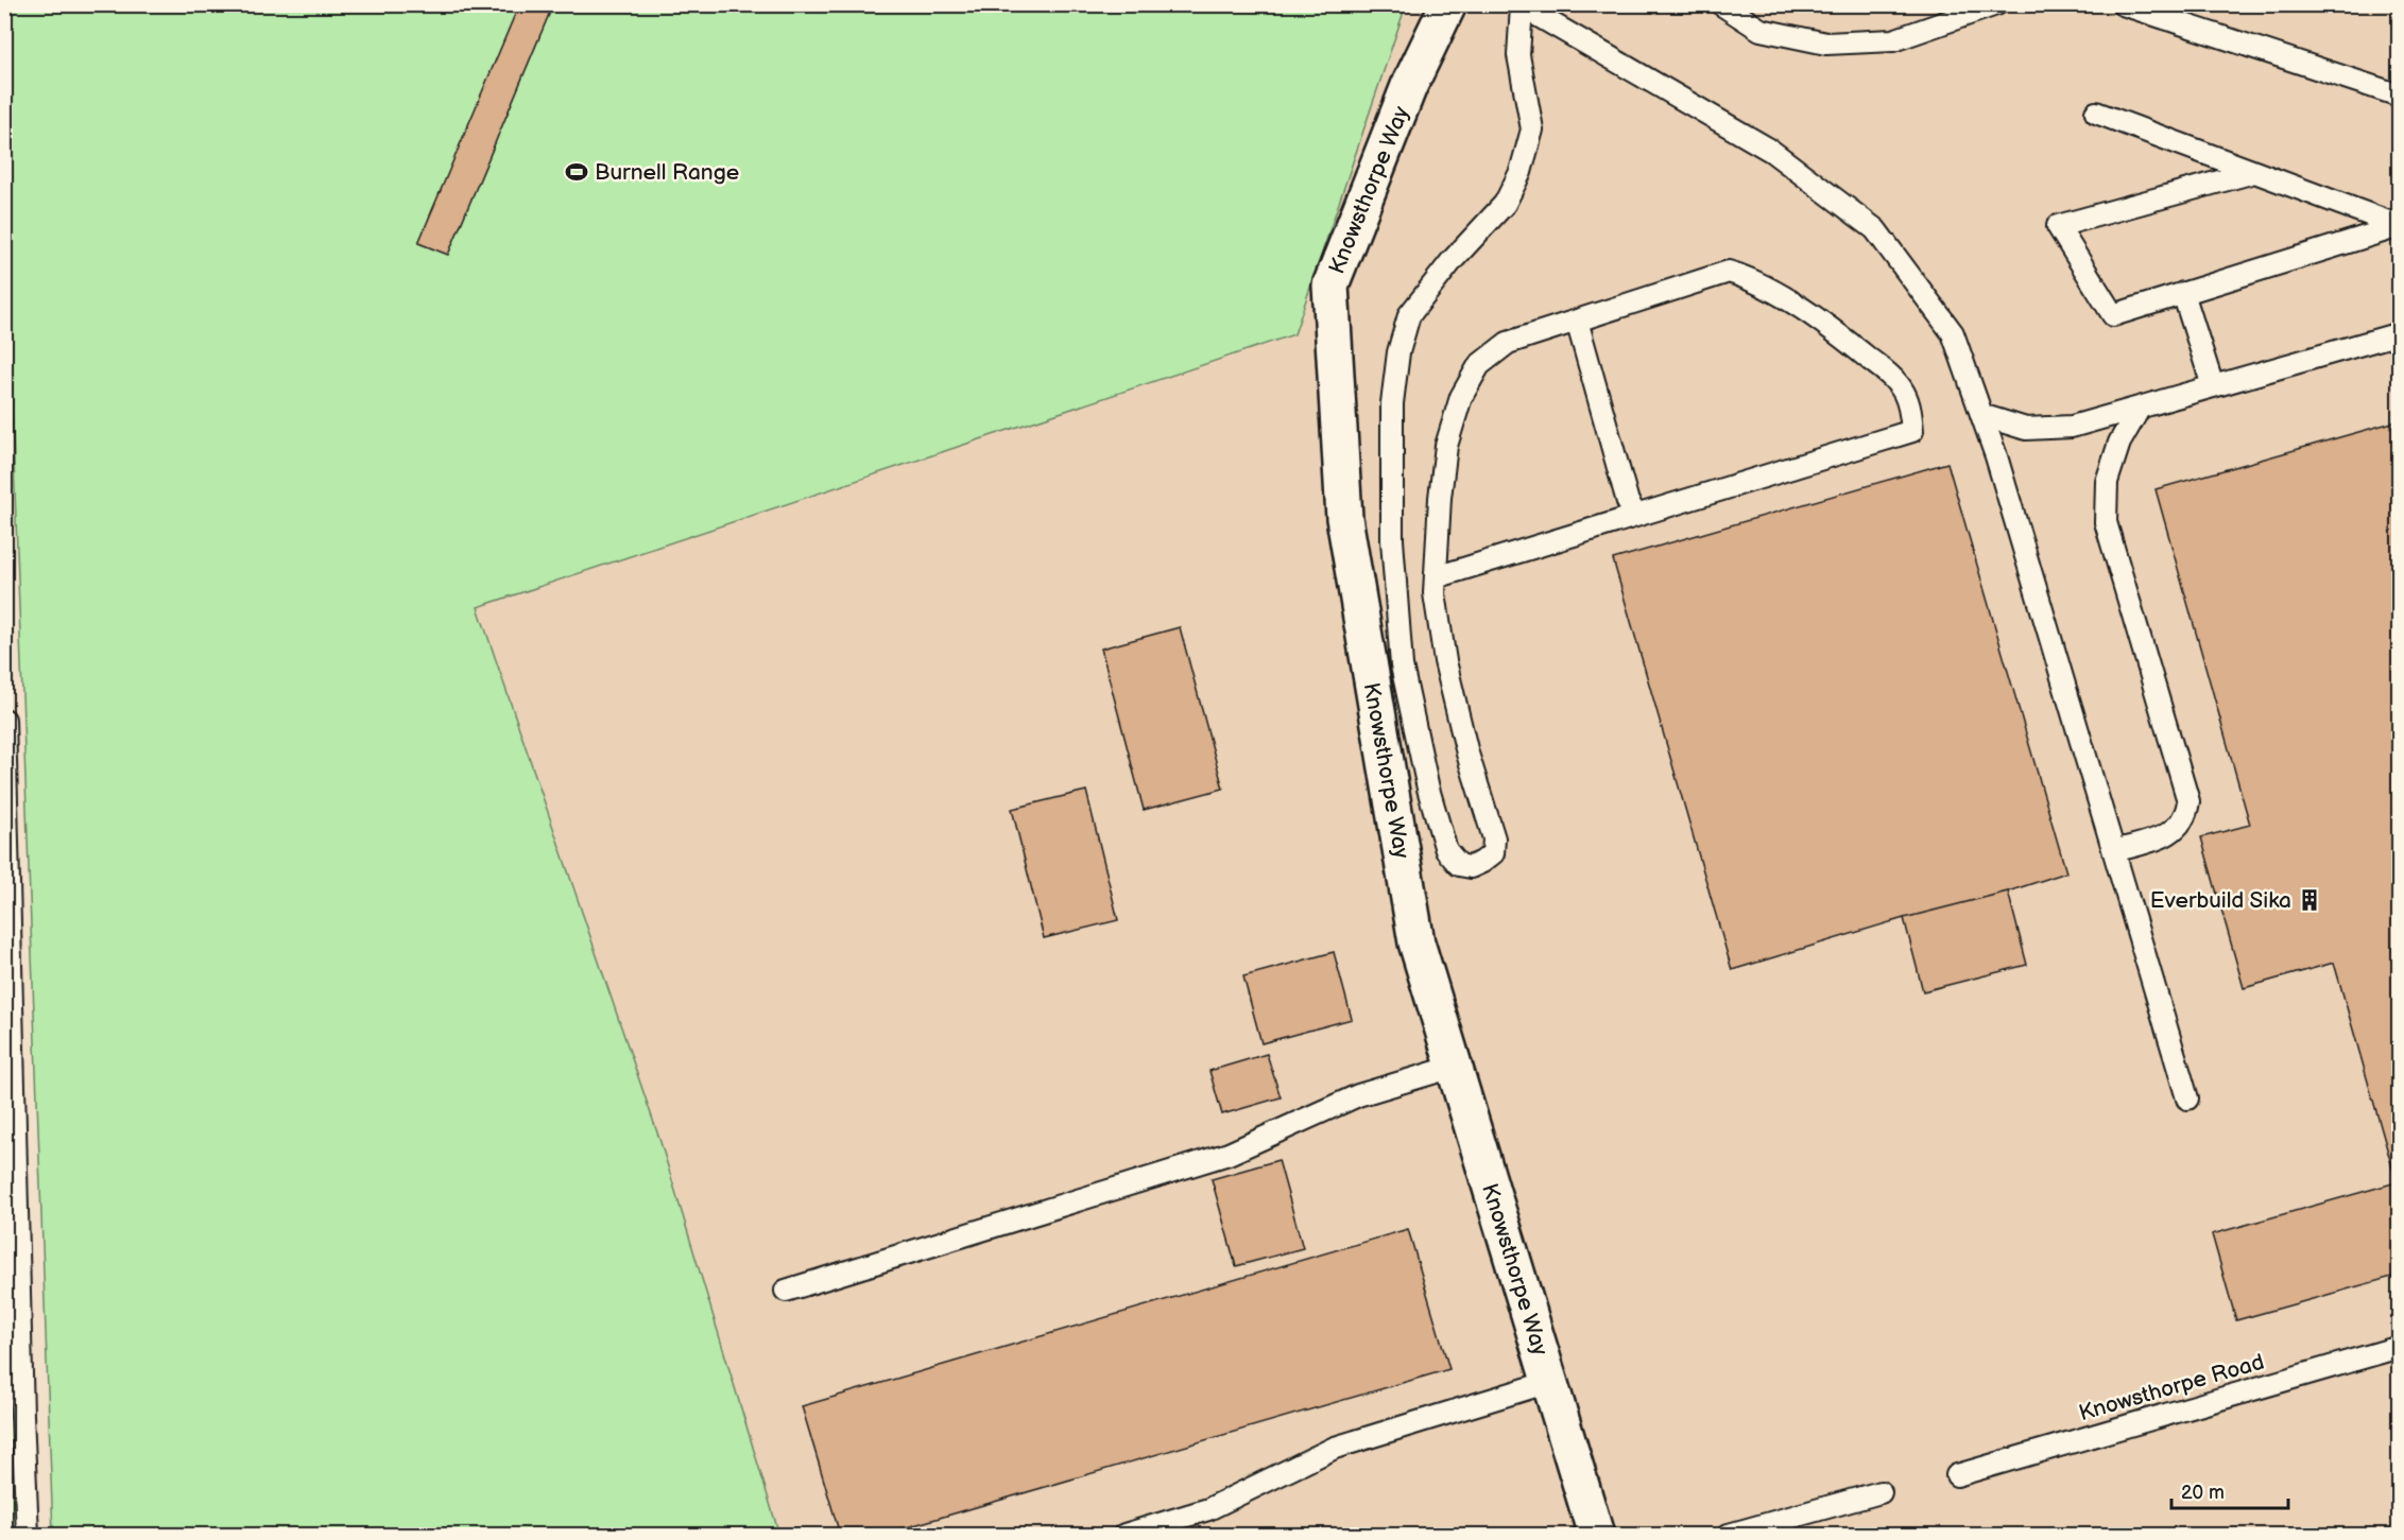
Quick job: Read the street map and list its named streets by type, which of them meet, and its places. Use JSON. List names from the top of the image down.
{
  "streets": {
    "street": ["Knowsthorpe Way"],
    "lane": ["Knowsthorpe Road"]
  },
  "places": {
    "sports": ["Burnell Range"],
    "building": ["Everbuild Sika"]
  },
  "scale_bar": "20 m"
}
